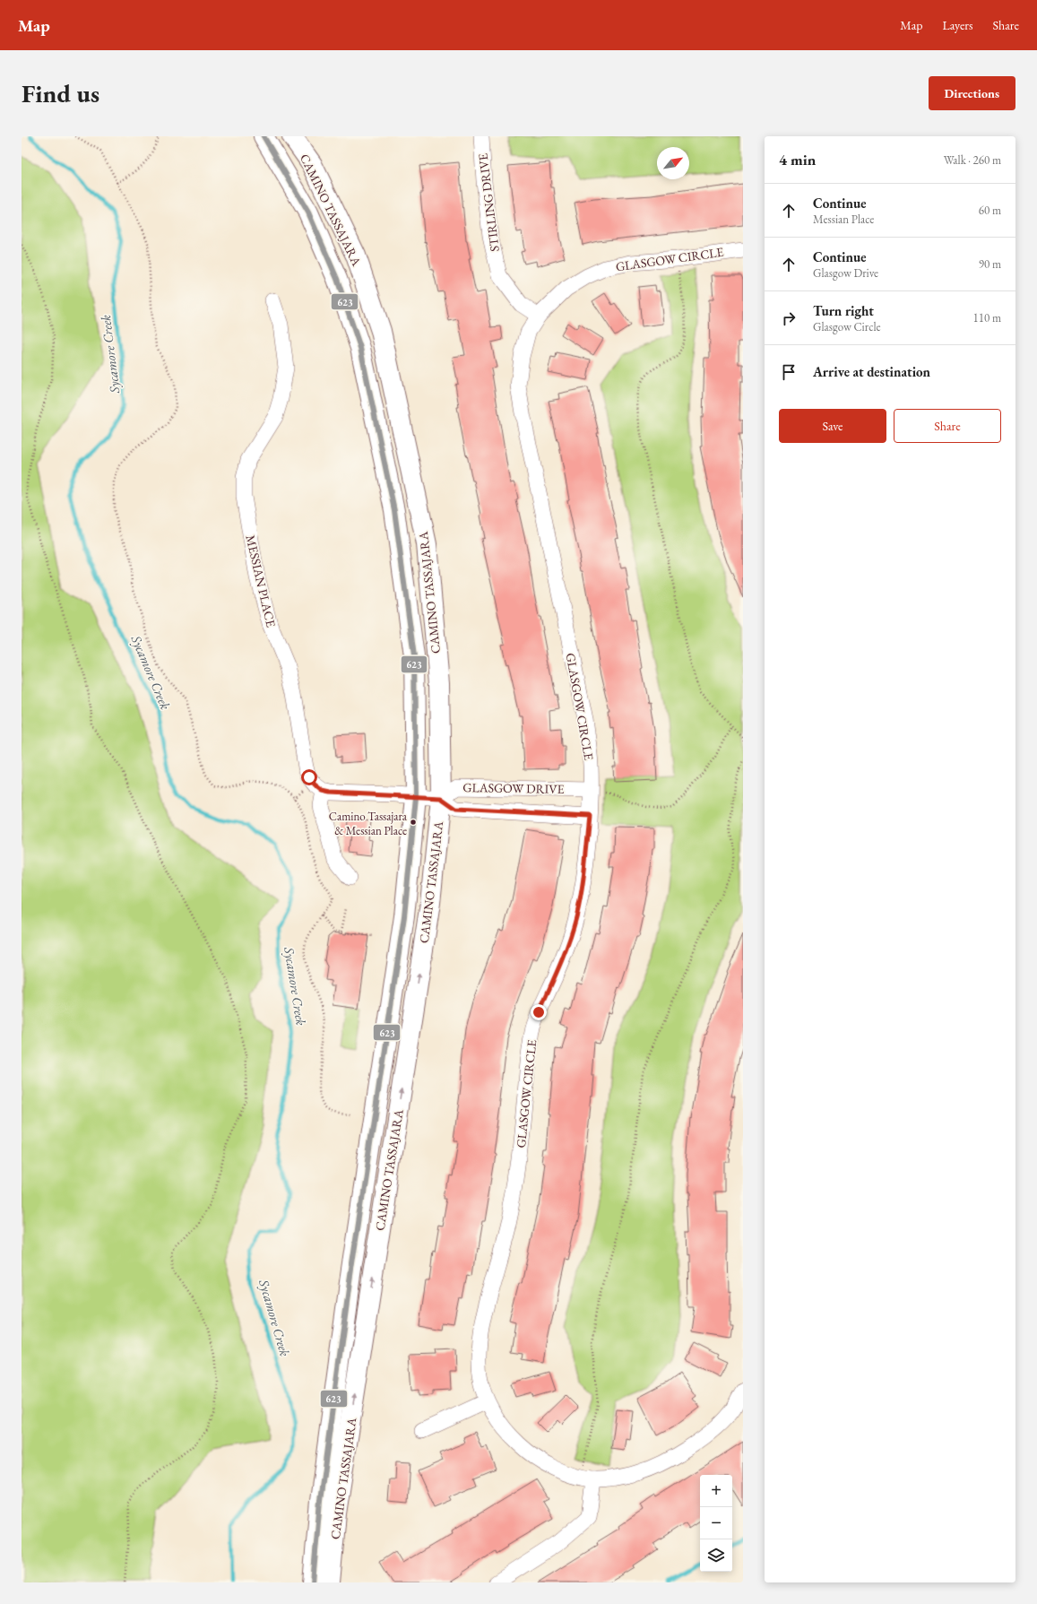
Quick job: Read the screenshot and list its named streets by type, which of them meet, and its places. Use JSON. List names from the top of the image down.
{
  "streets": {
    "main road": ["CAMINO TASSAJARA"],
    "street": [
      "STIRLING DRIVE",
      "GLASGOW CIRCLE",
      "MESSIAN PLACE",
      "GLASGOW DRIVE"
    ]
  },
  "crossings": [
    ["STIRLING DRIVE", "GLASGOW CIRCLE"],
    ["CAMINO TASSAJARA", "GLASGOW DRIVE"],
    ["GLASGOW CIRCLE", "GLASGOW DRIVE"]
  ],
  "water": ["Sycamore Creek"],
  "places": ["Camino Tassajara & Messian Place"],
  "lines": ["transit line 623"],
  "north": "top right",
  "page": {
    "header": "Map",
    "nav": ["Map", "Layers", "Share"],
    "buttons": [
      "Directions",
      ["Save", "Share"]
    ],
    "title": "Find us",
    "heading": ["4 min", "Walk · 260 m"],
    "list": [
      ["Continue", "Messian Place", "60 m"],
      ["Continue", "Glasgow Drive", "90 m"],
      ["Turn right", "Glasgow Circle", "110 m"],
      "Arrive at destination"
    ],
    "map_buttons": ["+", "−"]
  }
}
